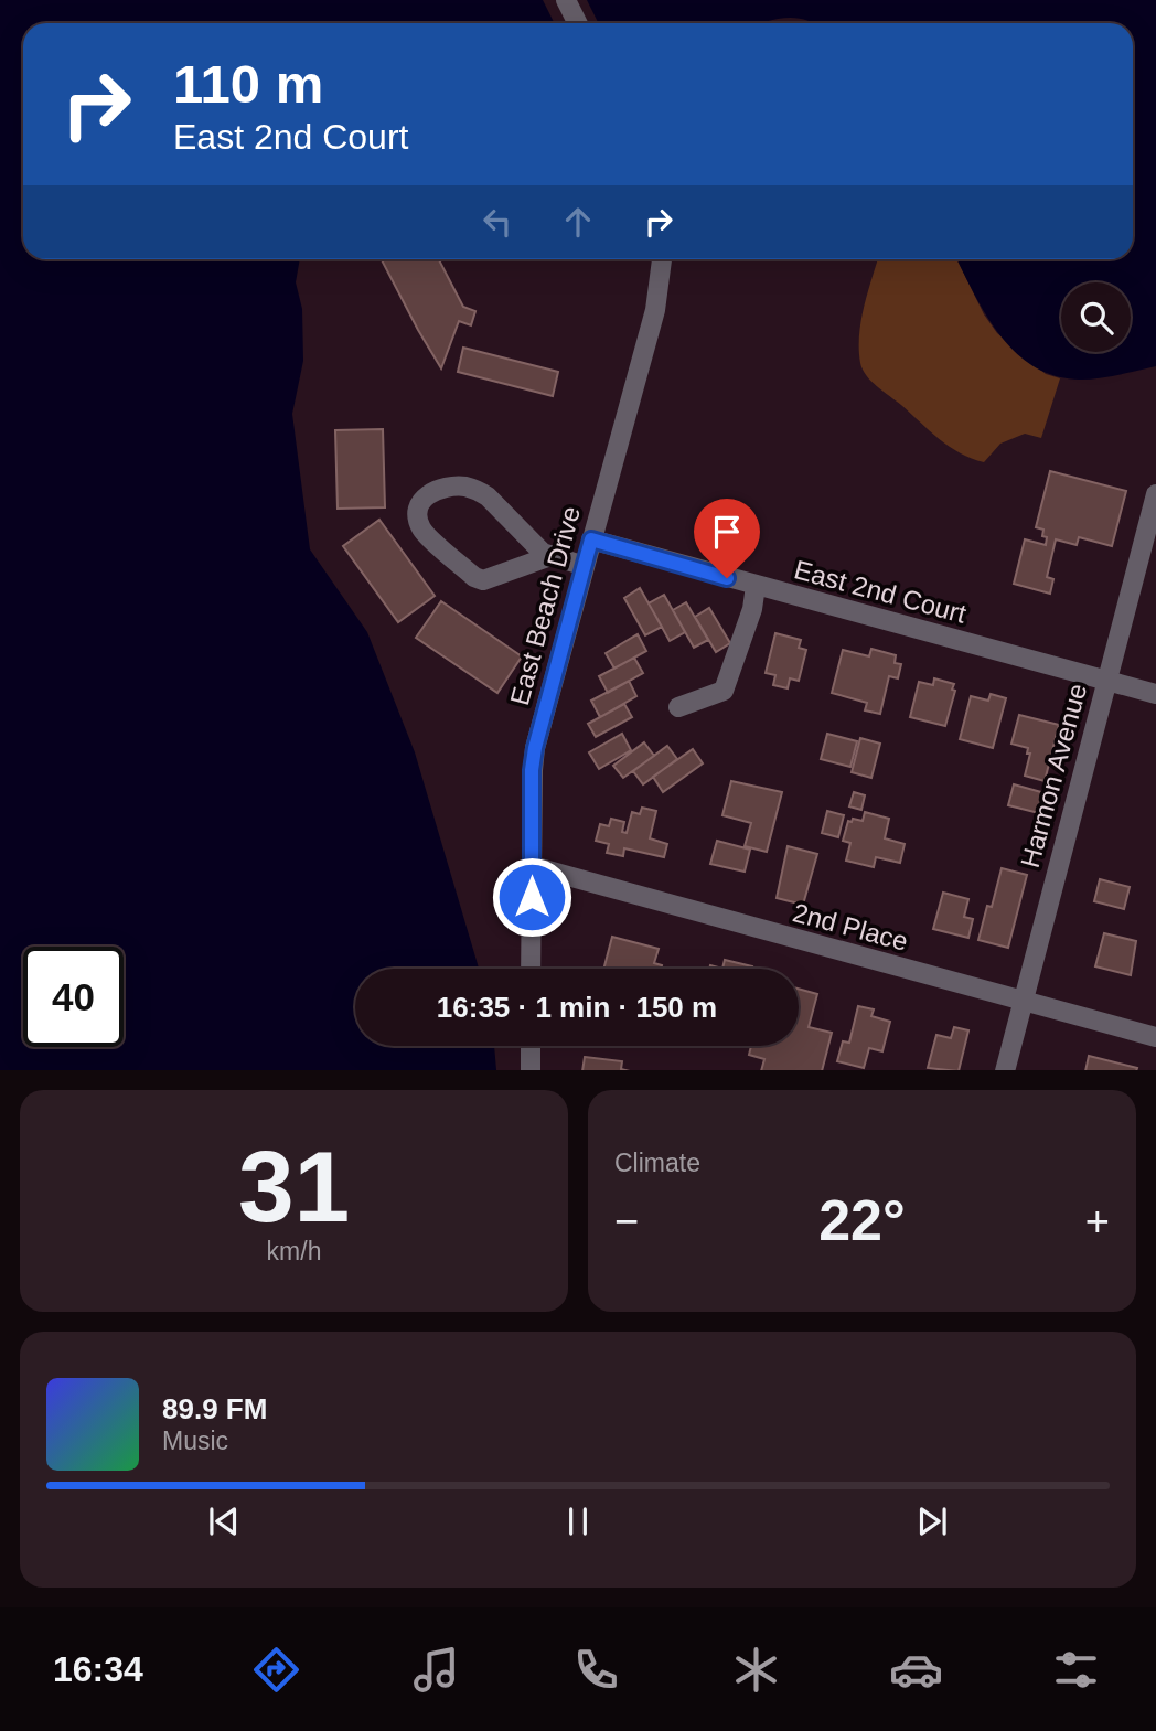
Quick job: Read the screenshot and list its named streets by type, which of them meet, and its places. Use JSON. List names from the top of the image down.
{
  "streets": {
    "street": [
      "East 2nd Court",
      "East Beach Drive",
      "Harmon Avenue",
      "2nd Place"
    ]
  },
  "crossings": [
    ["East 2nd Court", "East Beach Drive"],
    ["East 2nd Court", "Harmon Avenue"],
    ["East Beach Drive", "2nd Place"],
    ["Harmon Avenue", "2nd Place"]
  ],
  "page": {
    "turn": ["110 m", "East 2nd Court"],
    "limit": "40",
    "trip": "16:35 · 1 min · 150 m",
    "tile": [
      ["31", "km/h"],
      "Climate"
    ],
    "heat": ["−", "22°", "+"],
    "song": ["89.9 FM", "Music"],
    "tabs": "16:34"
  }
}
